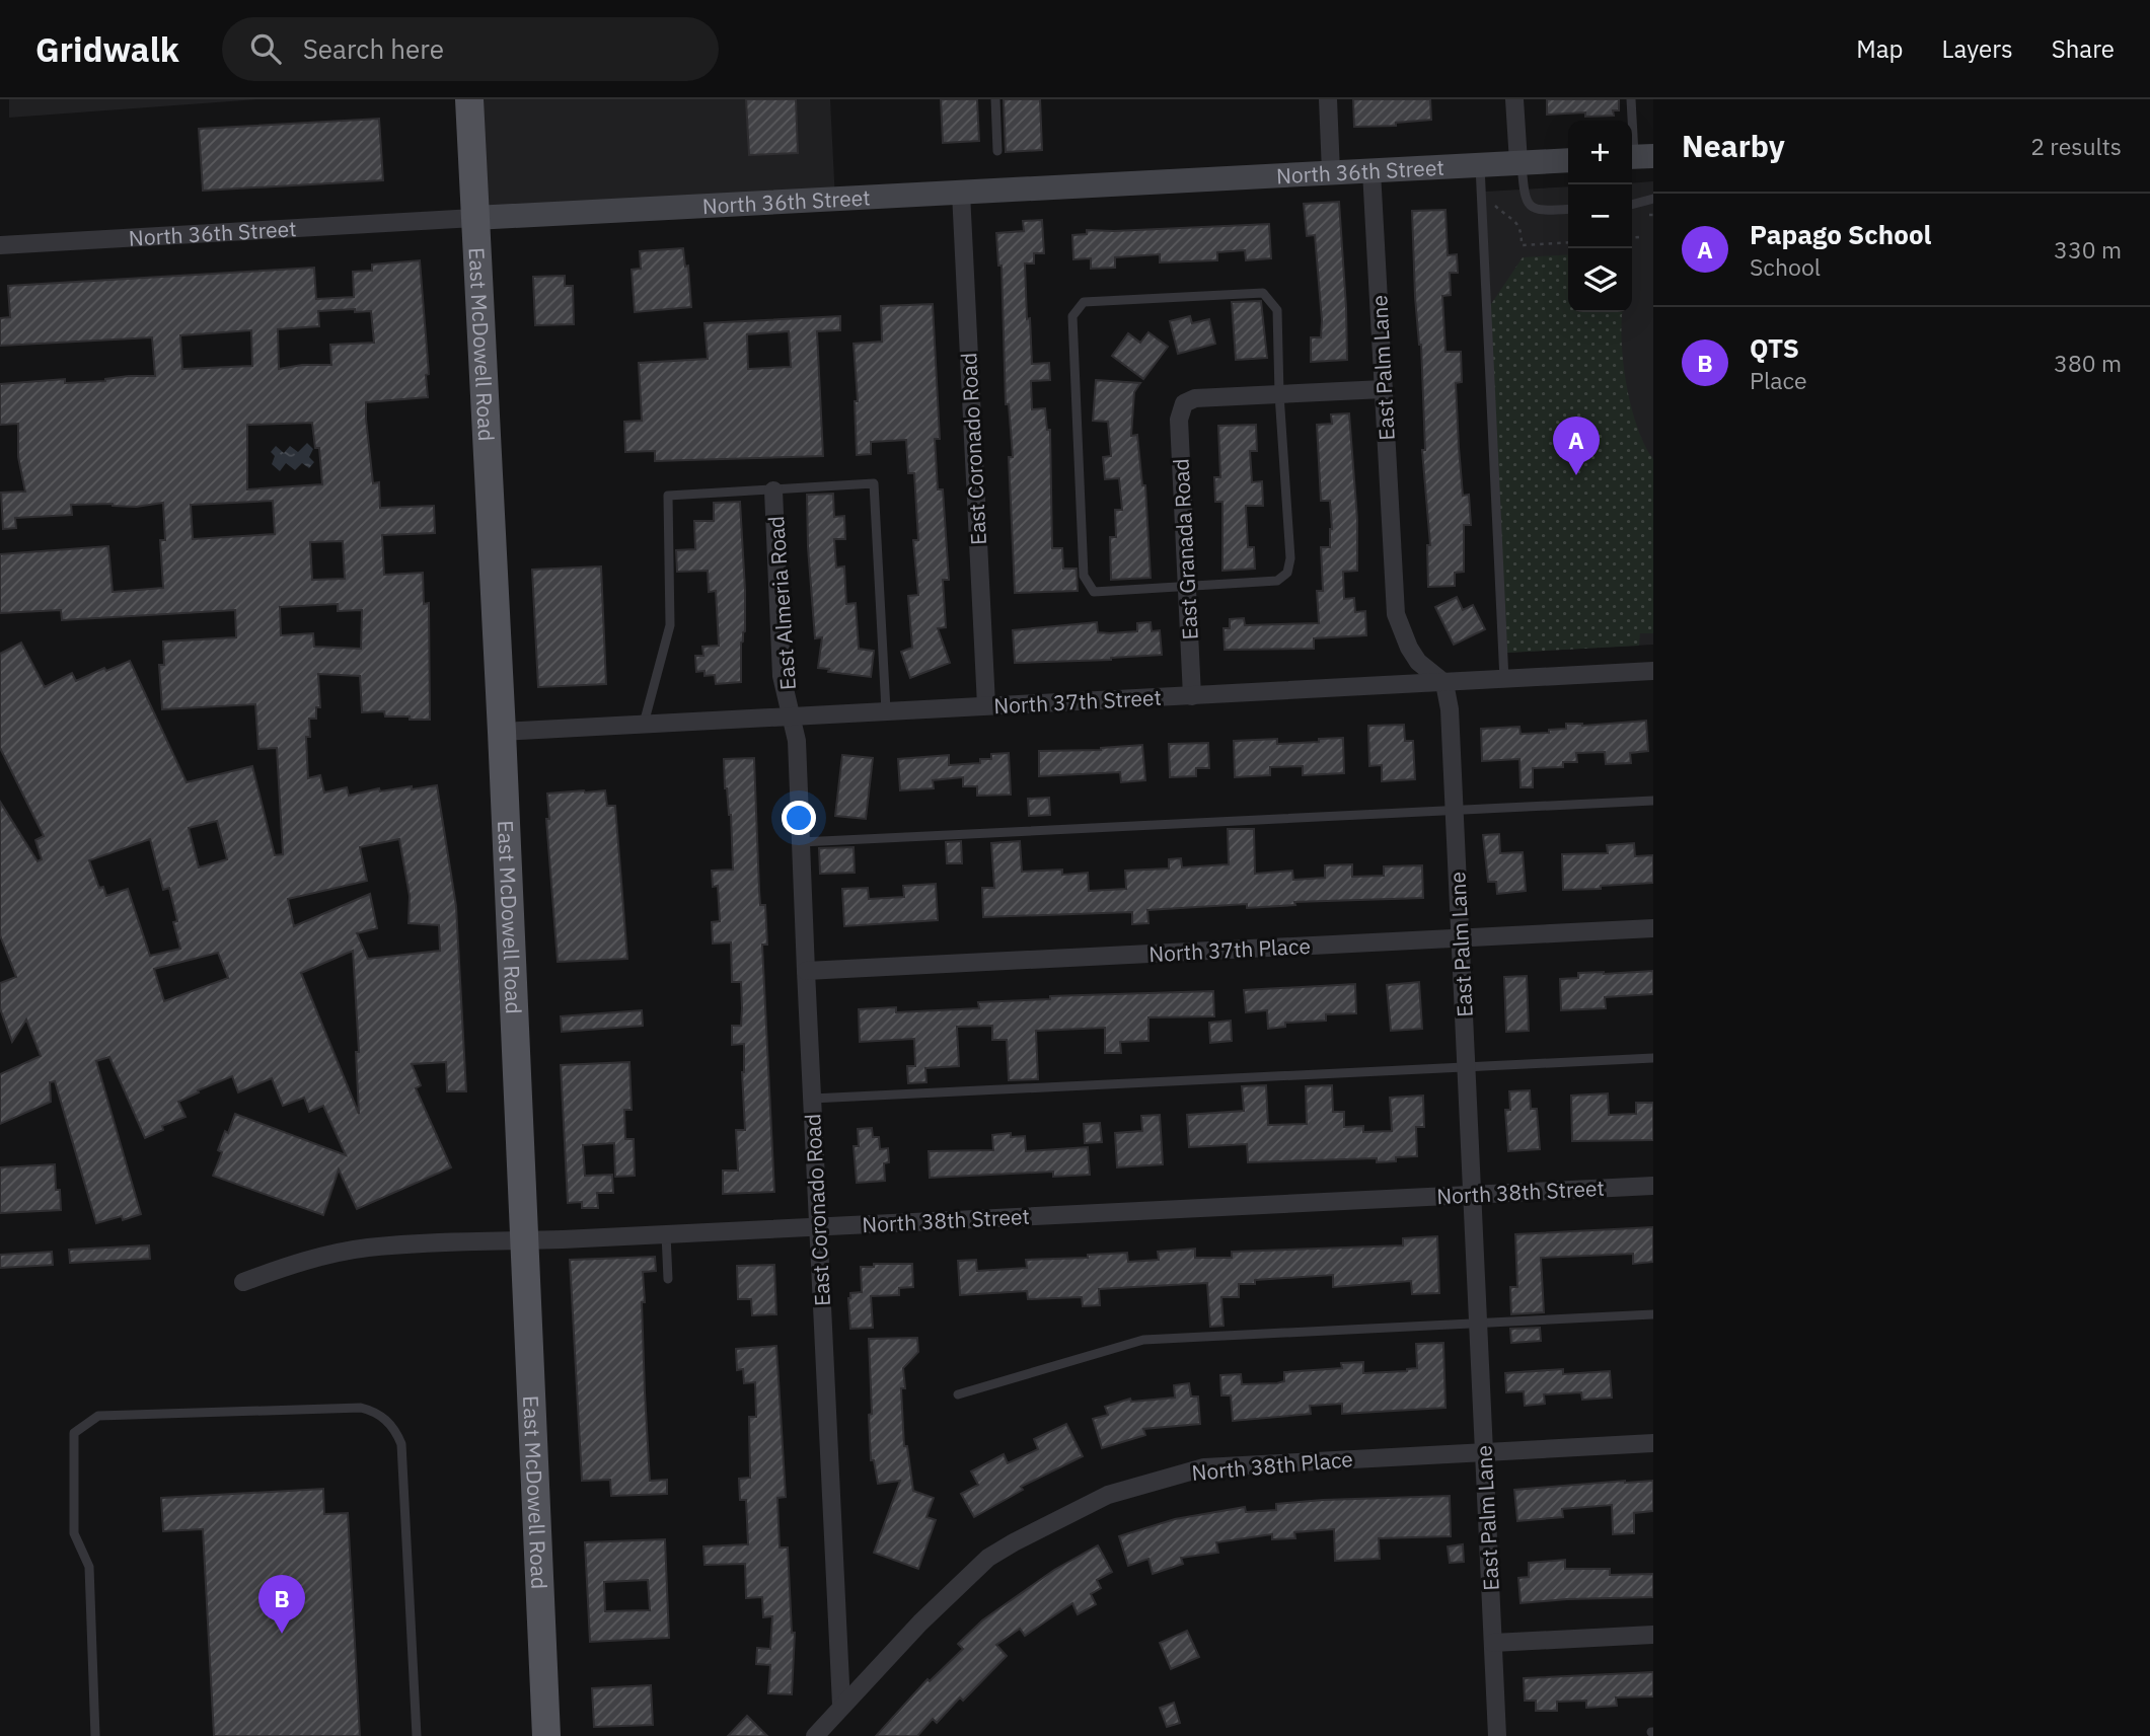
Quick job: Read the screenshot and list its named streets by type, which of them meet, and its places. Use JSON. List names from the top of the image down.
{
  "streets": {
    "main road": ["North 36th Street", "East McDowell Road"],
    "street": [
      "East Palm Lane",
      "East Coronado Road",
      "East Granada Road",
      "East Almeria Road",
      "North 37th Street",
      "North 37th Place",
      "North 38th Street",
      "North 38th Place"
    ]
  },
  "crossings": [
    ["North 36th Street", "East McDowell Road"],
    ["North 36th Street", "East Palm Lane"],
    ["North 36th Street", "East Coronado Road"],
    ["East McDowell Road", "North 37th Street"],
    ["East McDowell Road", "North 38th Street"],
    ["East Palm Lane", "North 37th Street"],
    ["East Palm Lane", "North 37th Place"],
    ["East Palm Lane", "North 38th Street"],
    ["East Palm Lane", "North 38th Place"],
    ["East Coronado Road", "East Almeria Road"],
    ["East Coronado Road", "North 37th Street"],
    ["East Coronado Road", "North 37th Place"],
    ["East Coronado Road", "North 38th Street"],
    ["East Coronado Road", "North 38th Place"],
    ["East Granada Road", "North 37th Street"],
    ["East Almeria Road", "North 37th Street"]
  ],
  "page": {
    "header": "Gridwalk",
    "search": "Search here",
    "nav": ["Map", "Layers", "Share"],
    "heading": ["Nearby", "2 results"],
    "map_buttons": ["+", "−"],
    "list": [
      {
        "mark": "A",
        "name": "Papago School",
        "note": "School",
        "value": "330 m"
      },
      {
        "mark": "B",
        "name": "QTS",
        "note": "Place",
        "value": "380 m"
      }
    ],
    "pins": ["A", "B"]
  }
}
